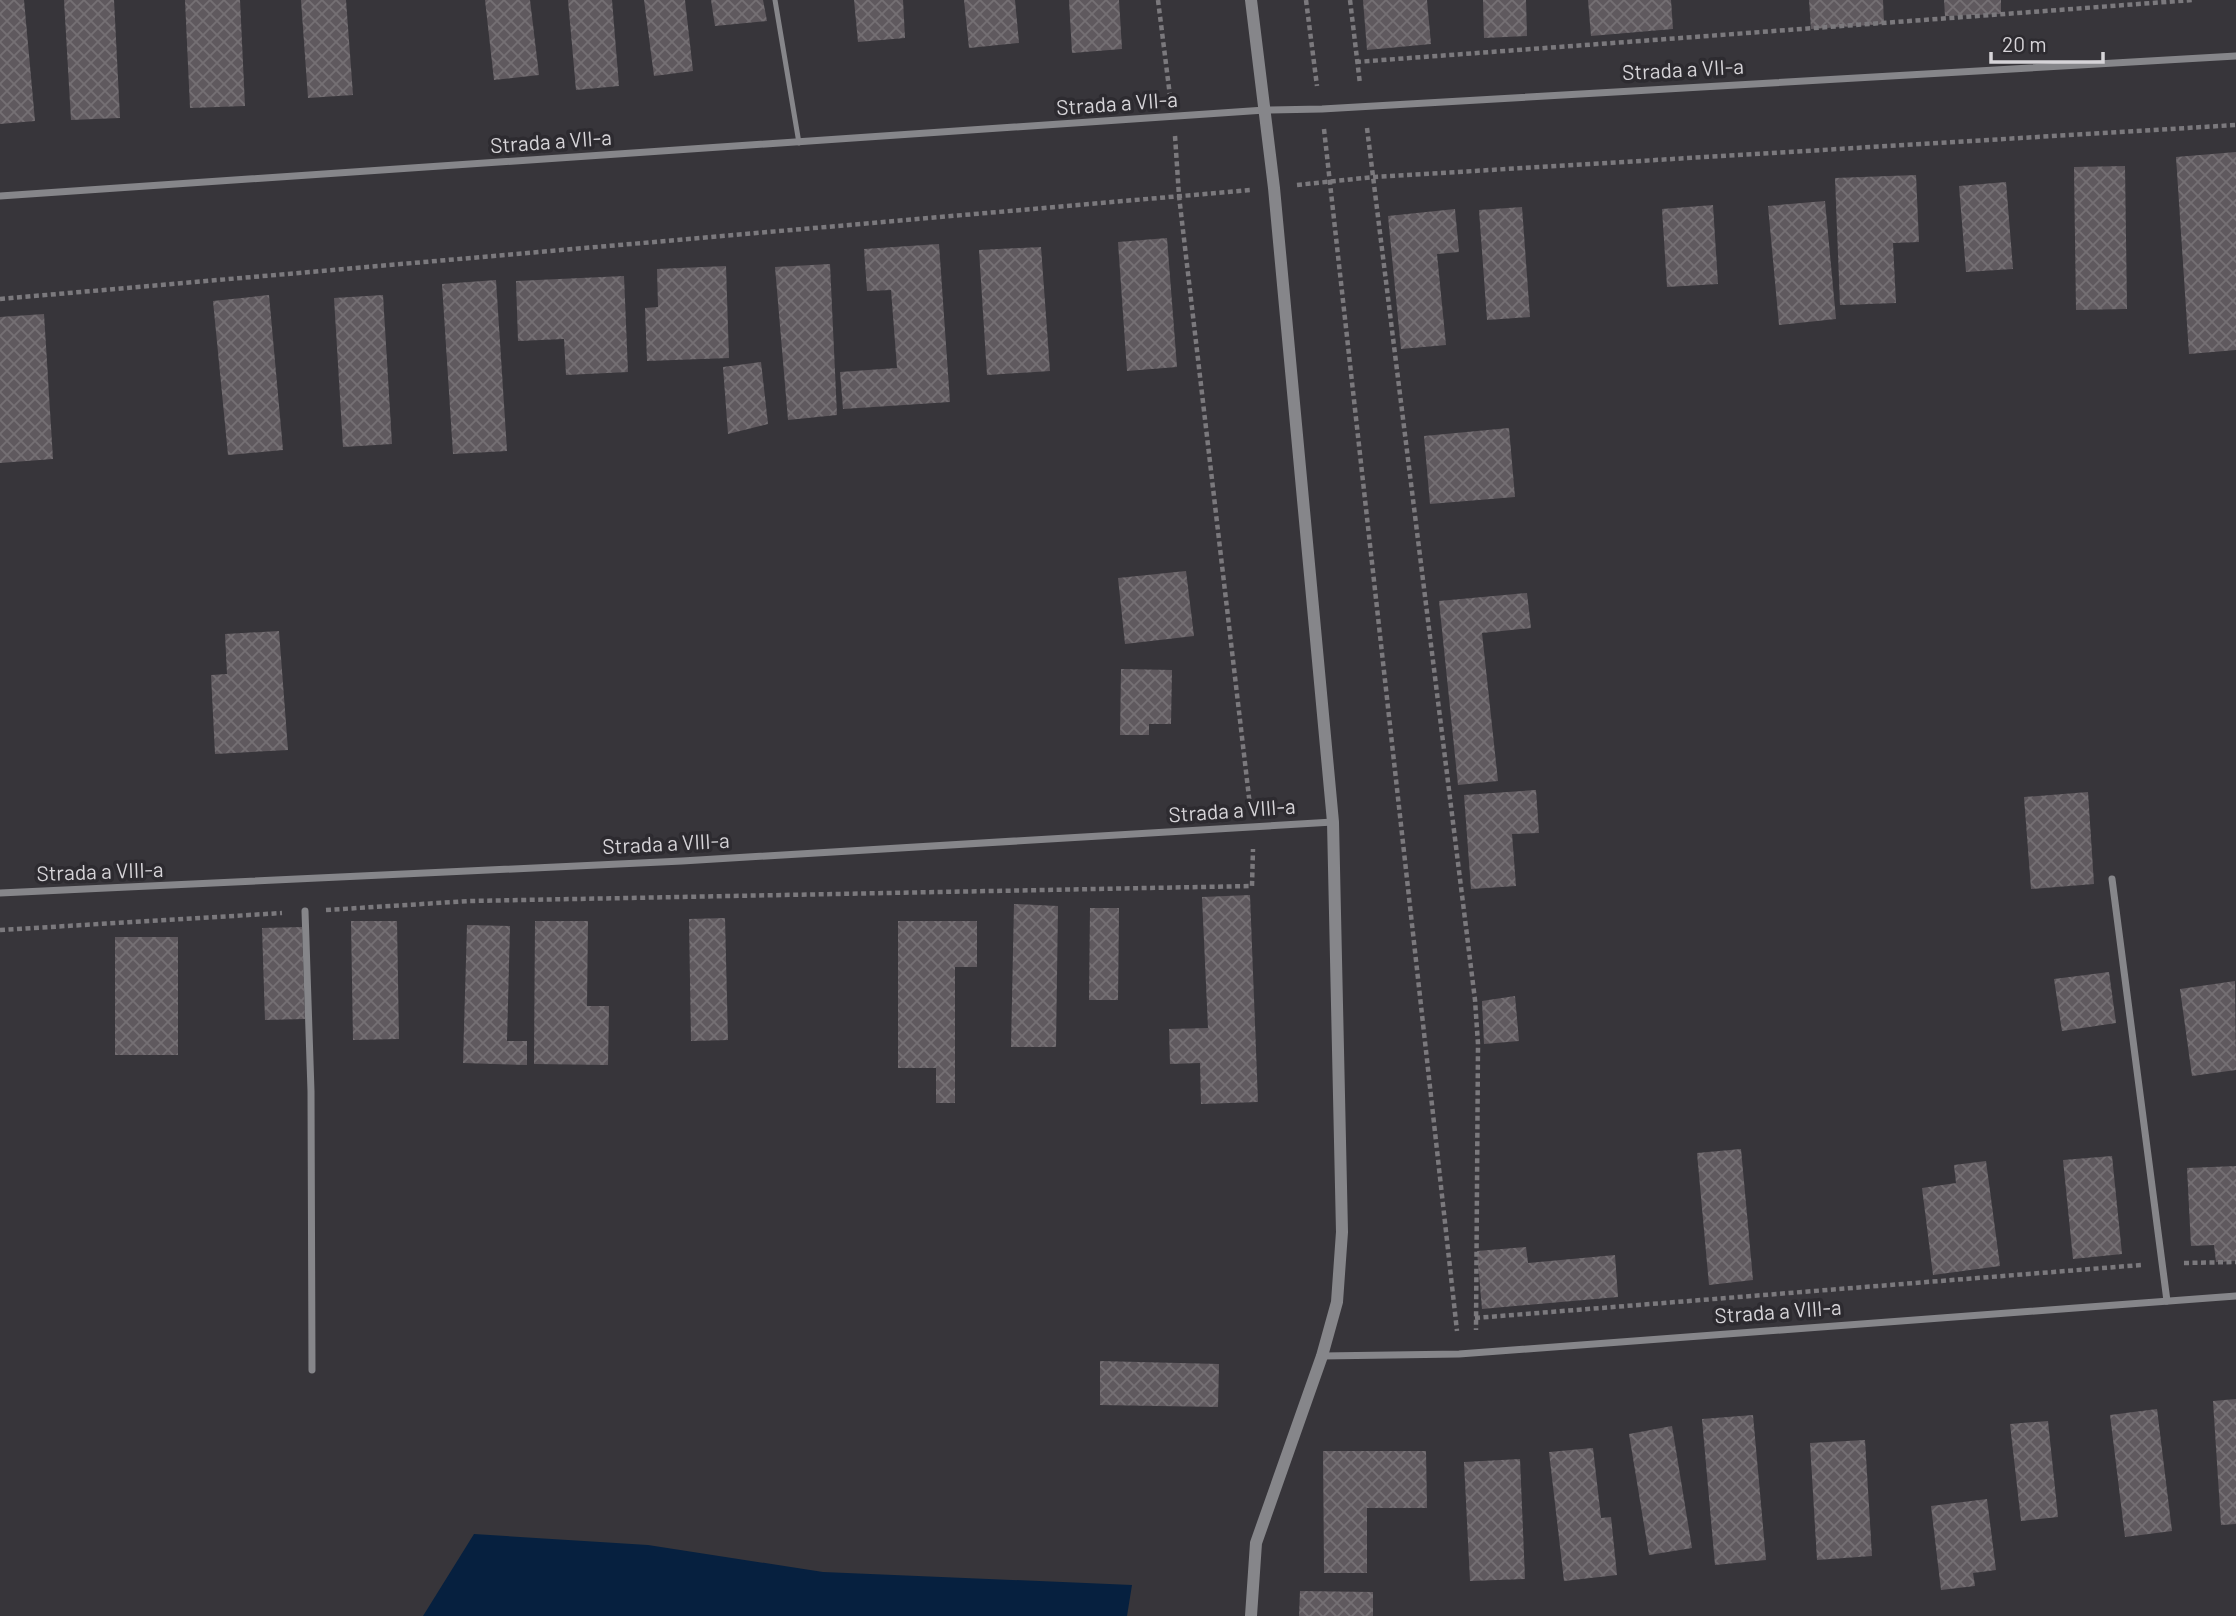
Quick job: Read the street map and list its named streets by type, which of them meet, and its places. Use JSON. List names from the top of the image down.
{
  "streets": {
    "street": ["Strada a VII-a", "Strada a VIII-a"]
  },
  "scale_bar": "20 m"
}
